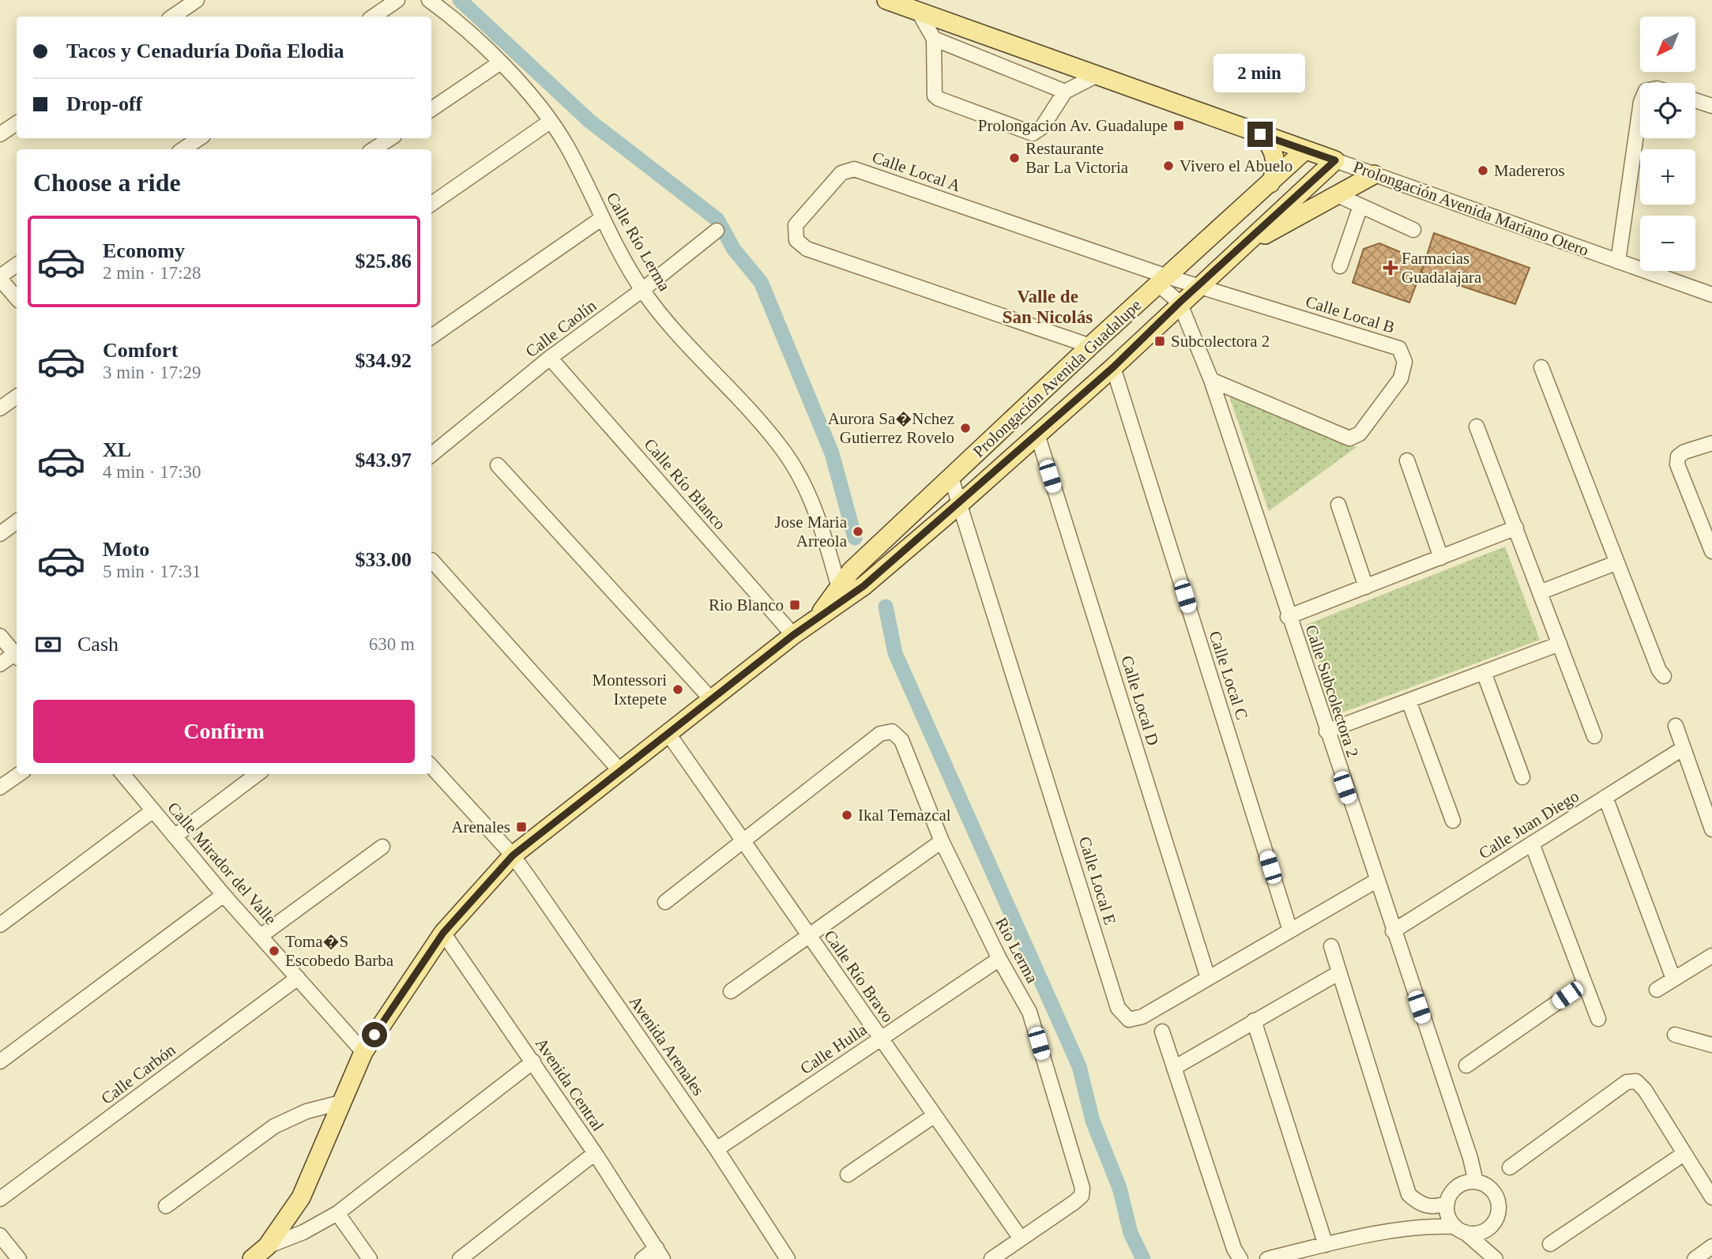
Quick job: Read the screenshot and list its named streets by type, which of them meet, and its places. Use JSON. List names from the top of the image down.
{
  "streets": {
    "main road": ["Prolongación Avenida Mariano Otero", "Prolongación Avenida Guadalupe"],
    "street": [
      "Calle Local A",
      "Calle Río Lerma",
      "Calle Local B",
      "Calle Caolín",
      "Calle Río Blanco",
      "Calle Local C",
      "Calle Subcolectora 2",
      "Calle Local D",
      "Calle Juan Diego",
      "Calle Mirador del Valle",
      "Calle Local E",
      "Río Lerma",
      "Calle Río Bravo",
      "Avenida Arenales",
      "Calle Hulla",
      "Calle Carbón",
      "Avenida Central"
    ]
  },
  "crossings": [
    ["Calle Local A", "Calle Local B"],
    ["Calle Local A", "Prolongación Avenida Guadalupe"],
    ["Calle Local A", "Calle Subcolectora 2"],
    ["Prolongación Avenida Mariano Otero", "Prolongación Avenida Guadalupe"],
    ["Calle Río Lerma", "Calle Caolín"],
    ["Calle Río Lerma", "Prolongación Avenida Guadalupe"],
    ["Calle Local B", "Prolongación Avenida Guadalupe"],
    ["Calle Local B", "Calle Subcolectora 2"],
    ["Calle Caolín", "Calle Río Blanco"],
    ["Prolongación Avenida Guadalupe", "Calle Río Blanco"],
    ["Prolongación Avenida Guadalupe", "Calle Local C"],
    ["Prolongación Avenida Guadalupe", "Calle Subcolectora 2"],
    ["Prolongación Avenida Guadalupe", "Calle Local D"],
    ["Prolongación Avenida Guadalupe", "Calle Mirador del Valle"],
    ["Prolongación Avenida Guadalupe", "Calle Local E"],
    ["Prolongación Avenida Guadalupe", "Calle Río Bravo"],
    ["Prolongación Avenida Guadalupe", "Avenida Arenales"],
    ["Prolongación Avenida Guadalupe", "Avenida Central"],
    ["Calle Local C", "Calle Local E"],
    ["Calle Subcolectora 2", "Calle Juan Diego"],
    ["Calle Subcolectora 2", "Calle Local E"],
    ["Calle Local D", "Calle Local E"],
    ["Calle Mirador del Valle", "Calle Carbón"],
    ["Río Lerma", "Calle Río Bravo"],
    ["Río Lerma", "Calle Hulla"],
    ["Calle Río Bravo", "Calle Hulla"],
    ["Avenida Arenales", "Calle Hulla"]
  ],
  "districts": ["Valle de San Nicolás"],
  "places": {
    "transit": [
      "Prolongacion Av. Guadalupe",
      "Subcolectora 2",
      "Rio Blanco",
      "Arenales"
    ],
    "other": [
      "Restaurante Bar La Victoria",
      "Vivero el Abuelo",
      "Madereros",
      "Aurora Sa�Nchez Gutierrez Rovelo",
      "Jose Maria Arreola",
      "Montessori Ixtepete",
      "Ikal Temazcal",
      "Toma�S Escobedo Barba"
    ],
    "health": ["Farmacias Guadalajara"]
  },
  "north": "bottom left",
  "page": {
    "map_buttons": ["+", "−"],
    "banner": ["Tacos y Cenaduría Doña Elodia", "Drop-off"],
    "bubble": "2 min",
    "heading": "Choose a ride",
    "list": [
      {
        "name": "Economy",
        "note": "2 min · 17:28",
        "value": "$25.86"
      },
      {
        "name": "Comfort",
        "note": "3 min · 17:29",
        "value": "$34.92"
      },
      {
        "name": "XL",
        "note": "4 min · 17:30",
        "value": "$43.97"
      },
      {
        "name": "Moto",
        "note": "5 min · 17:31",
        "value": "$33.00"
      }
    ],
    "pay": ["Cash", "630 m"],
    "buttons": "Confirm"
  }
}
